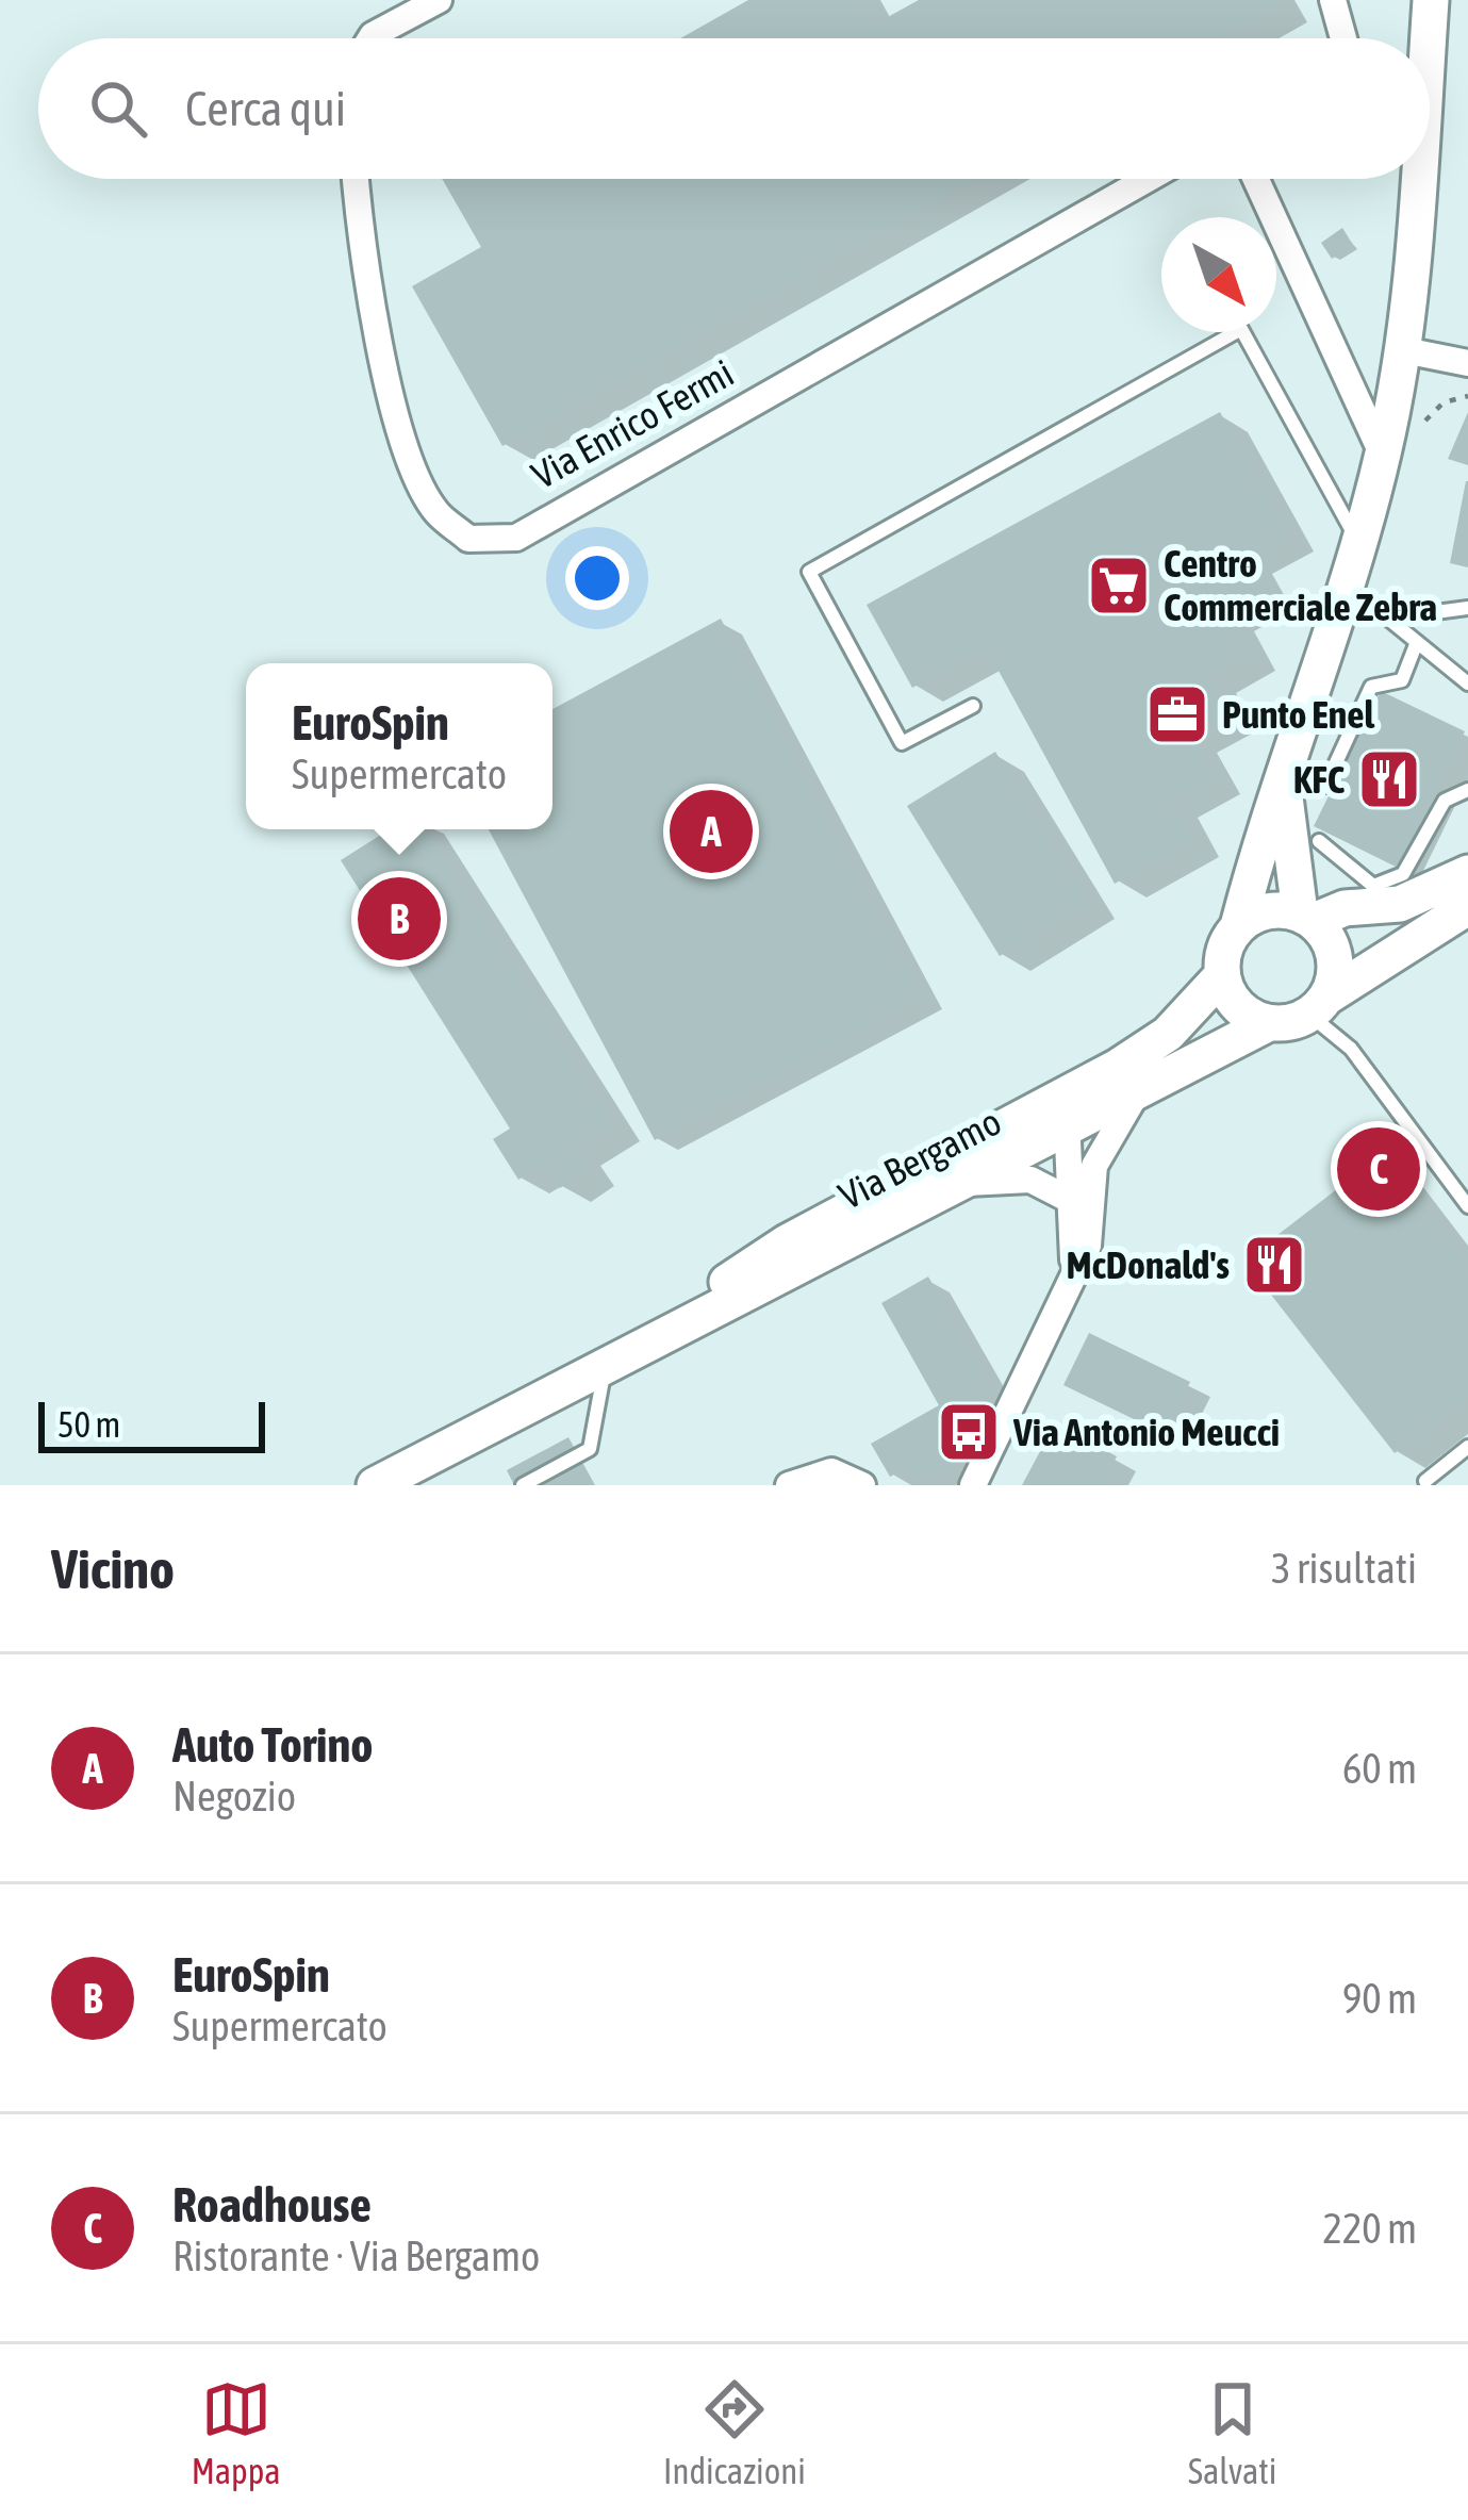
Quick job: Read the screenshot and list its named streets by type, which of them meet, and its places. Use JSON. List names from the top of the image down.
{
  "streets": {
    "main road": ["Via Bergamo"],
    "street": ["Via Enrico Fermi"]
  },
  "places": {
    "supermarket": ["Centro Commerciale Zebra"],
    "office": ["Punto Enel"],
    "restaurant": ["KFC", "McDonald's"],
    "bus stop": ["Via Antonio Meucci"]
  },
  "scale_bar": "50 m",
  "north": "bottom right",
  "page": {
    "search": "Cerca qui",
    "popup": ["EuroSpin", "Supermercato"],
    "pins": ["A", "B", "C"],
    "scale": "50 m",
    "heading": ["Vicino", "3 risultati"],
    "list": [
      {
        "mark": "A",
        "name": "Auto Torino",
        "note": "Negozio",
        "value": "60 m"
      },
      {
        "mark": "B",
        "name": "EuroSpin",
        "note": "Supermercato",
        "value": "90 m"
      },
      {
        "mark": "C",
        "name": "Roadhouse",
        "note": "Ristorante · Via Bergamo",
        "value": "220 m"
      }
    ],
    "nav": ["Mappa", "Indicazioni", "Salvati"]
  }
}
